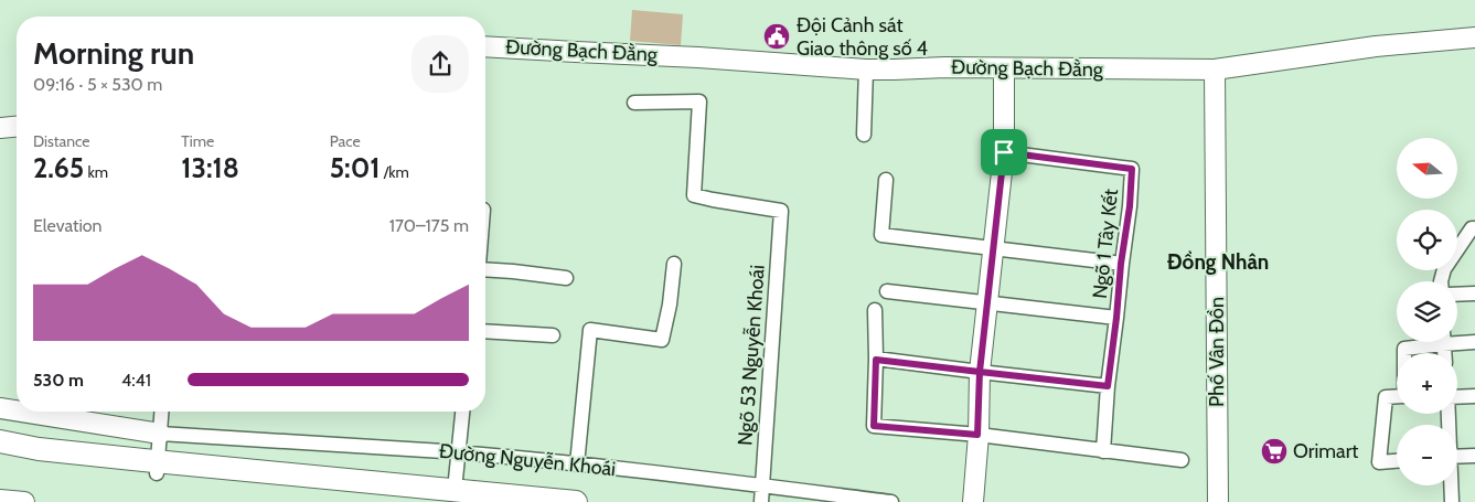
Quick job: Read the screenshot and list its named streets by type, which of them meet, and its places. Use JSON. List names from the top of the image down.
{
  "streets": {
    "main road": ["Đường Nguyễn Khoái"],
    "street": [
      "Đường Bạch Đằng",
      "Ngõ 1 Tây Kết",
      "Phố Vân Đồn",
      "Ngõ 53 Nguyễn Khoái"
    ]
  },
  "crossings": [
    ["Đường Bạch Đằng", "Phố Vân Đồn"],
    ["Ngõ 53 Nguyễn Khoái", "Đường Nguyễn Khoái"]
  ],
  "districts": ["Đồng Nhân"],
  "places": {
    "public building": ["Đội Cảnh sát Giao thông số 4"],
    "supermarket": ["Orimart"]
  },
  "north": "left",
  "page": {
    "heading": ["Morning run", "09:16 · 5 × 530 m"],
    "stats": [
      ["Distance", "2.65 km"],
      ["Time", "13:18"],
      ["Pace", "5:01 /km"]
    ],
    "map_buttons": ["+", "−"],
    "chart": ["Elevation", "170–175 m"],
    "list": [
      {
        "name": "530 m",
        "note": "4:41"
      }
    ]
  }
}
